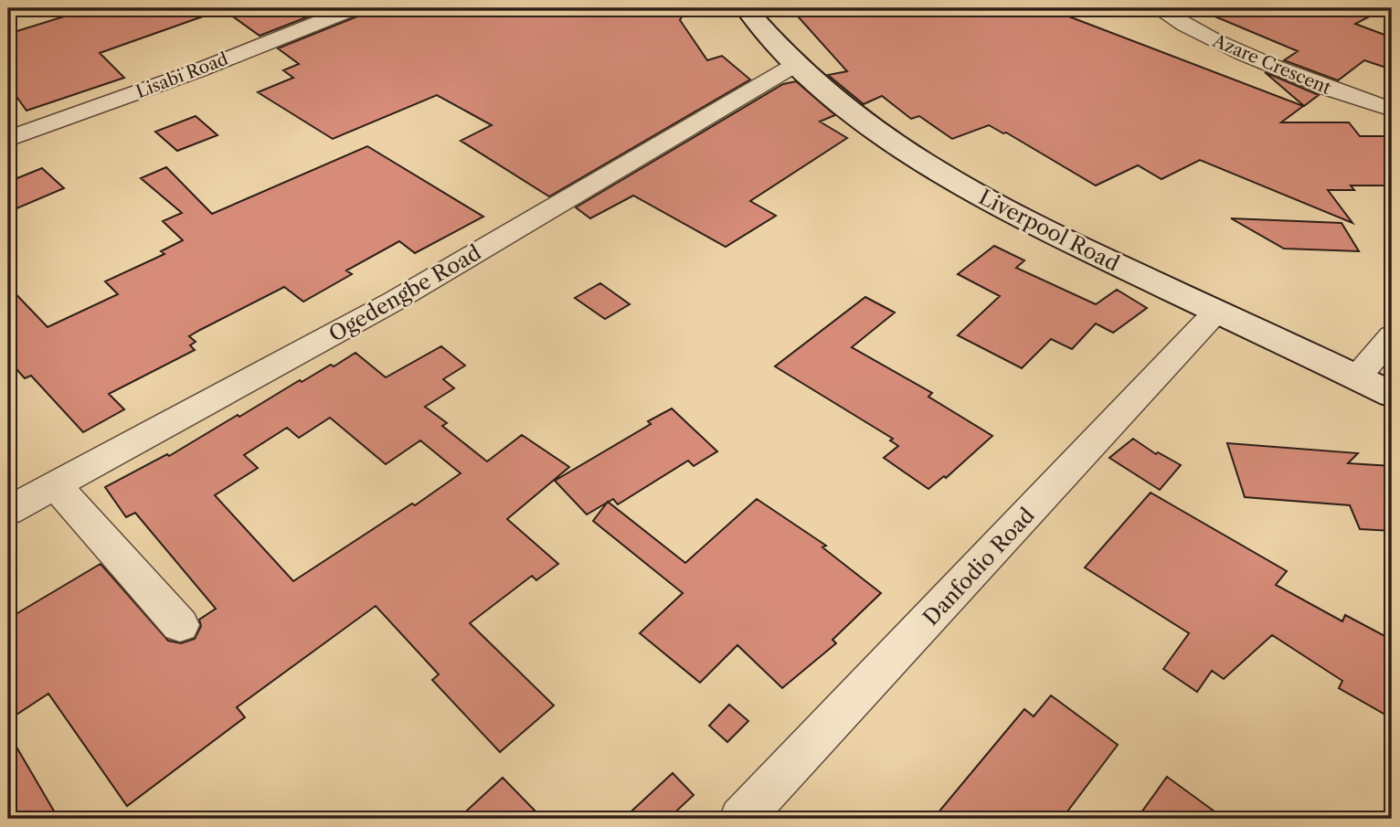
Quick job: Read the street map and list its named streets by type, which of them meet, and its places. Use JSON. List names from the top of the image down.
{
  "streets": {
    "main road": ["Liverpool Road"],
    "street": [
      "Azare Crescent",
      "Lisabi Road",
      "Ogedengbe Road",
      "Danfodio Road"
    ]
  },
  "crossings": [
    ["Liverpool Road", "Ogedengbe Road"],
    ["Liverpool Road", "Danfodio Road"]
  ]
}
